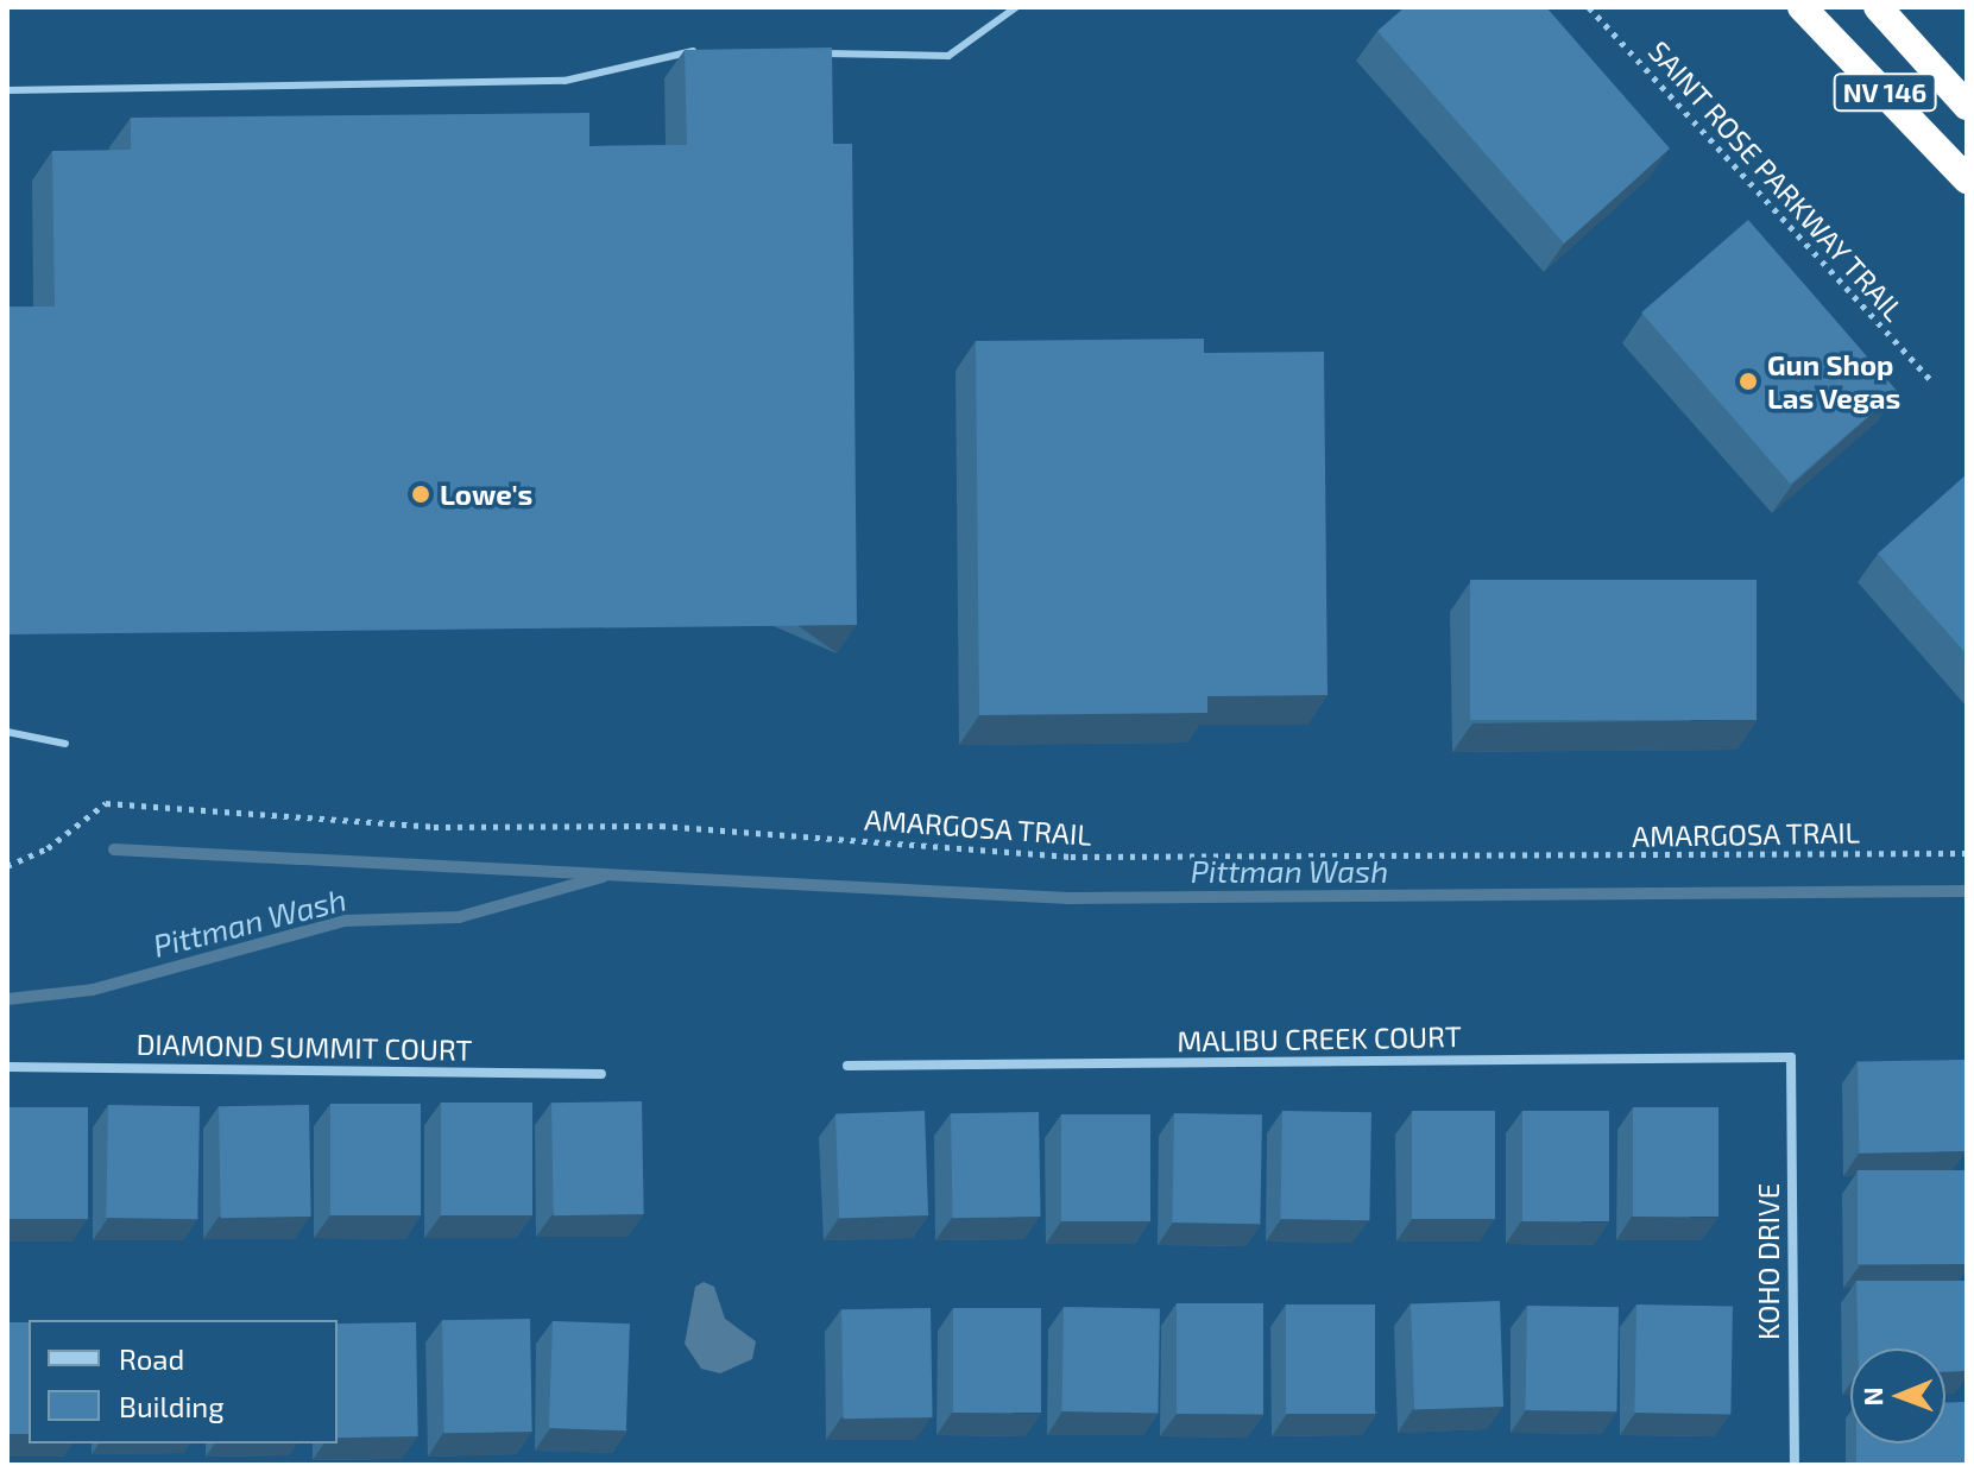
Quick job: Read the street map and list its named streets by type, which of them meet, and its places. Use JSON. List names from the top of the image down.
{
  "streets": {
    "highway": ["NV 146"],
    "street": ["MALIBU CREEK COURT", "DIAMOND SUMMIT COURT", "KOHO DRIVE"],
    "path": ["SAINT ROSE PARKWAY TRAIL", "AMARGOSA TRAIL"]
  },
  "crossings": [
    ["MALIBU CREEK COURT", "KOHO DRIVE"]
  ],
  "water": ["Pittman Wash"],
  "places": ["Gun Shop Las Vegas", "Lowe's"],
  "legend": ["Road", "Building"],
  "north": "left"
}
